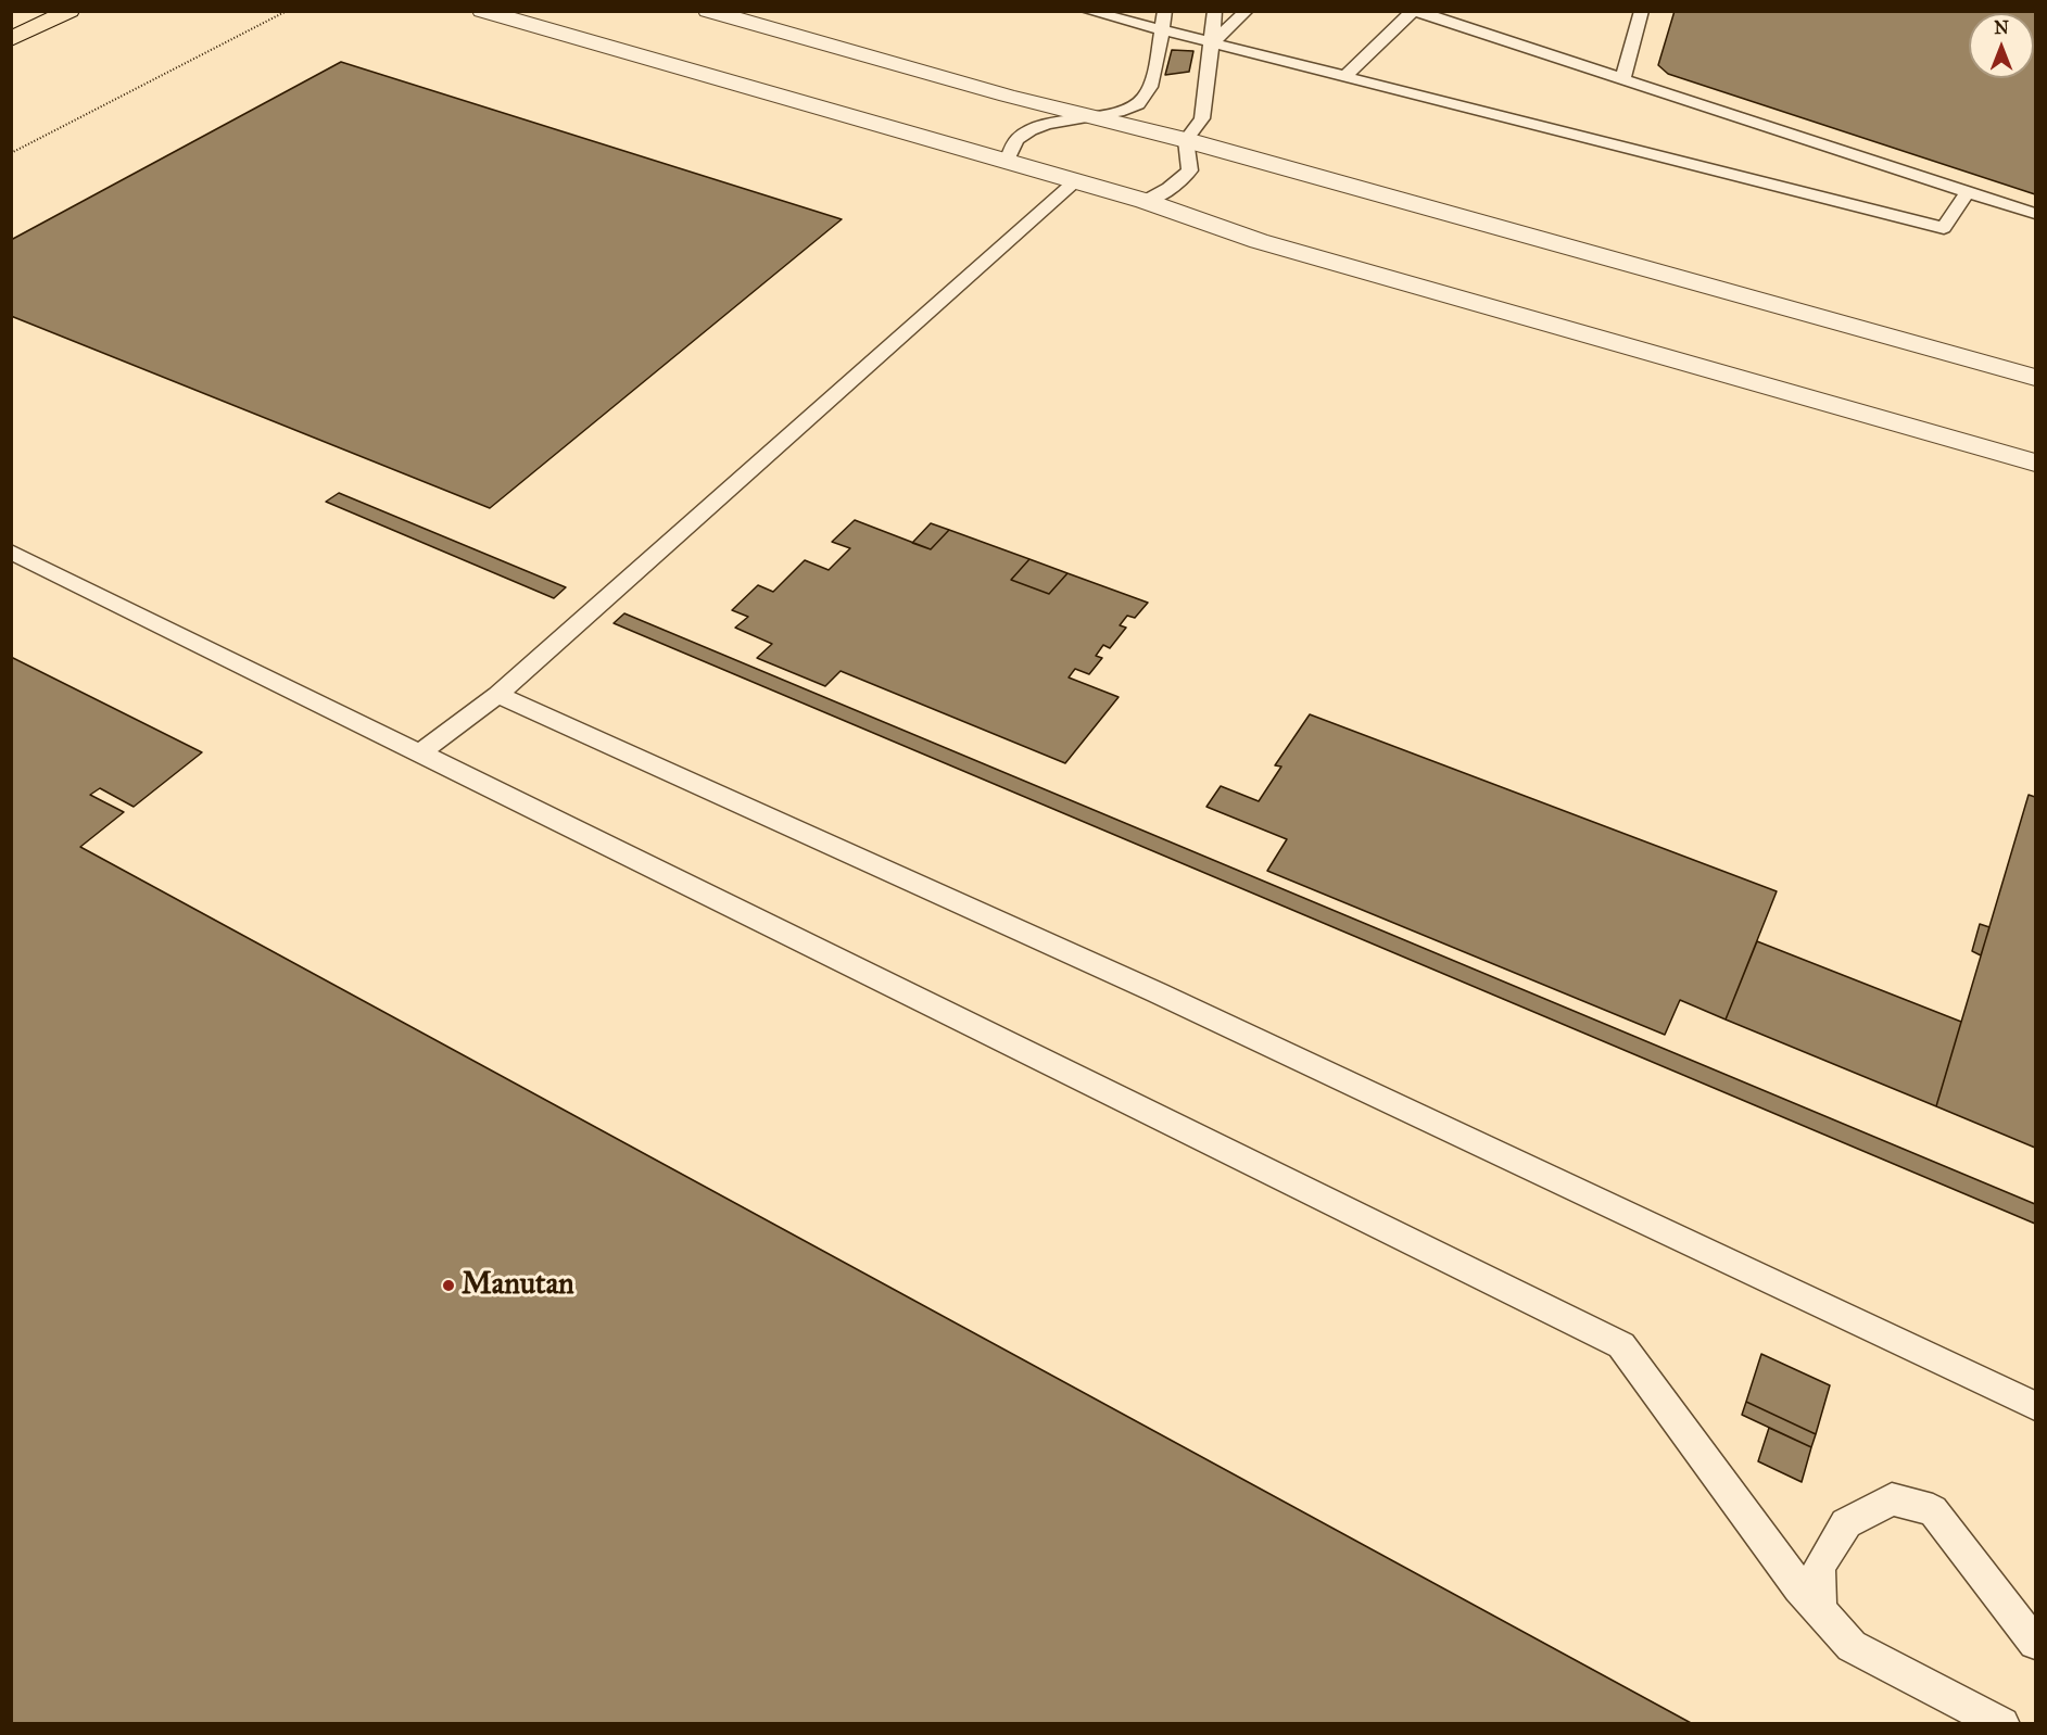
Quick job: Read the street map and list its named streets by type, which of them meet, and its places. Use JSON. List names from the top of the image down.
{
  "places": ["Manutan"],
  "north": "top"
}
